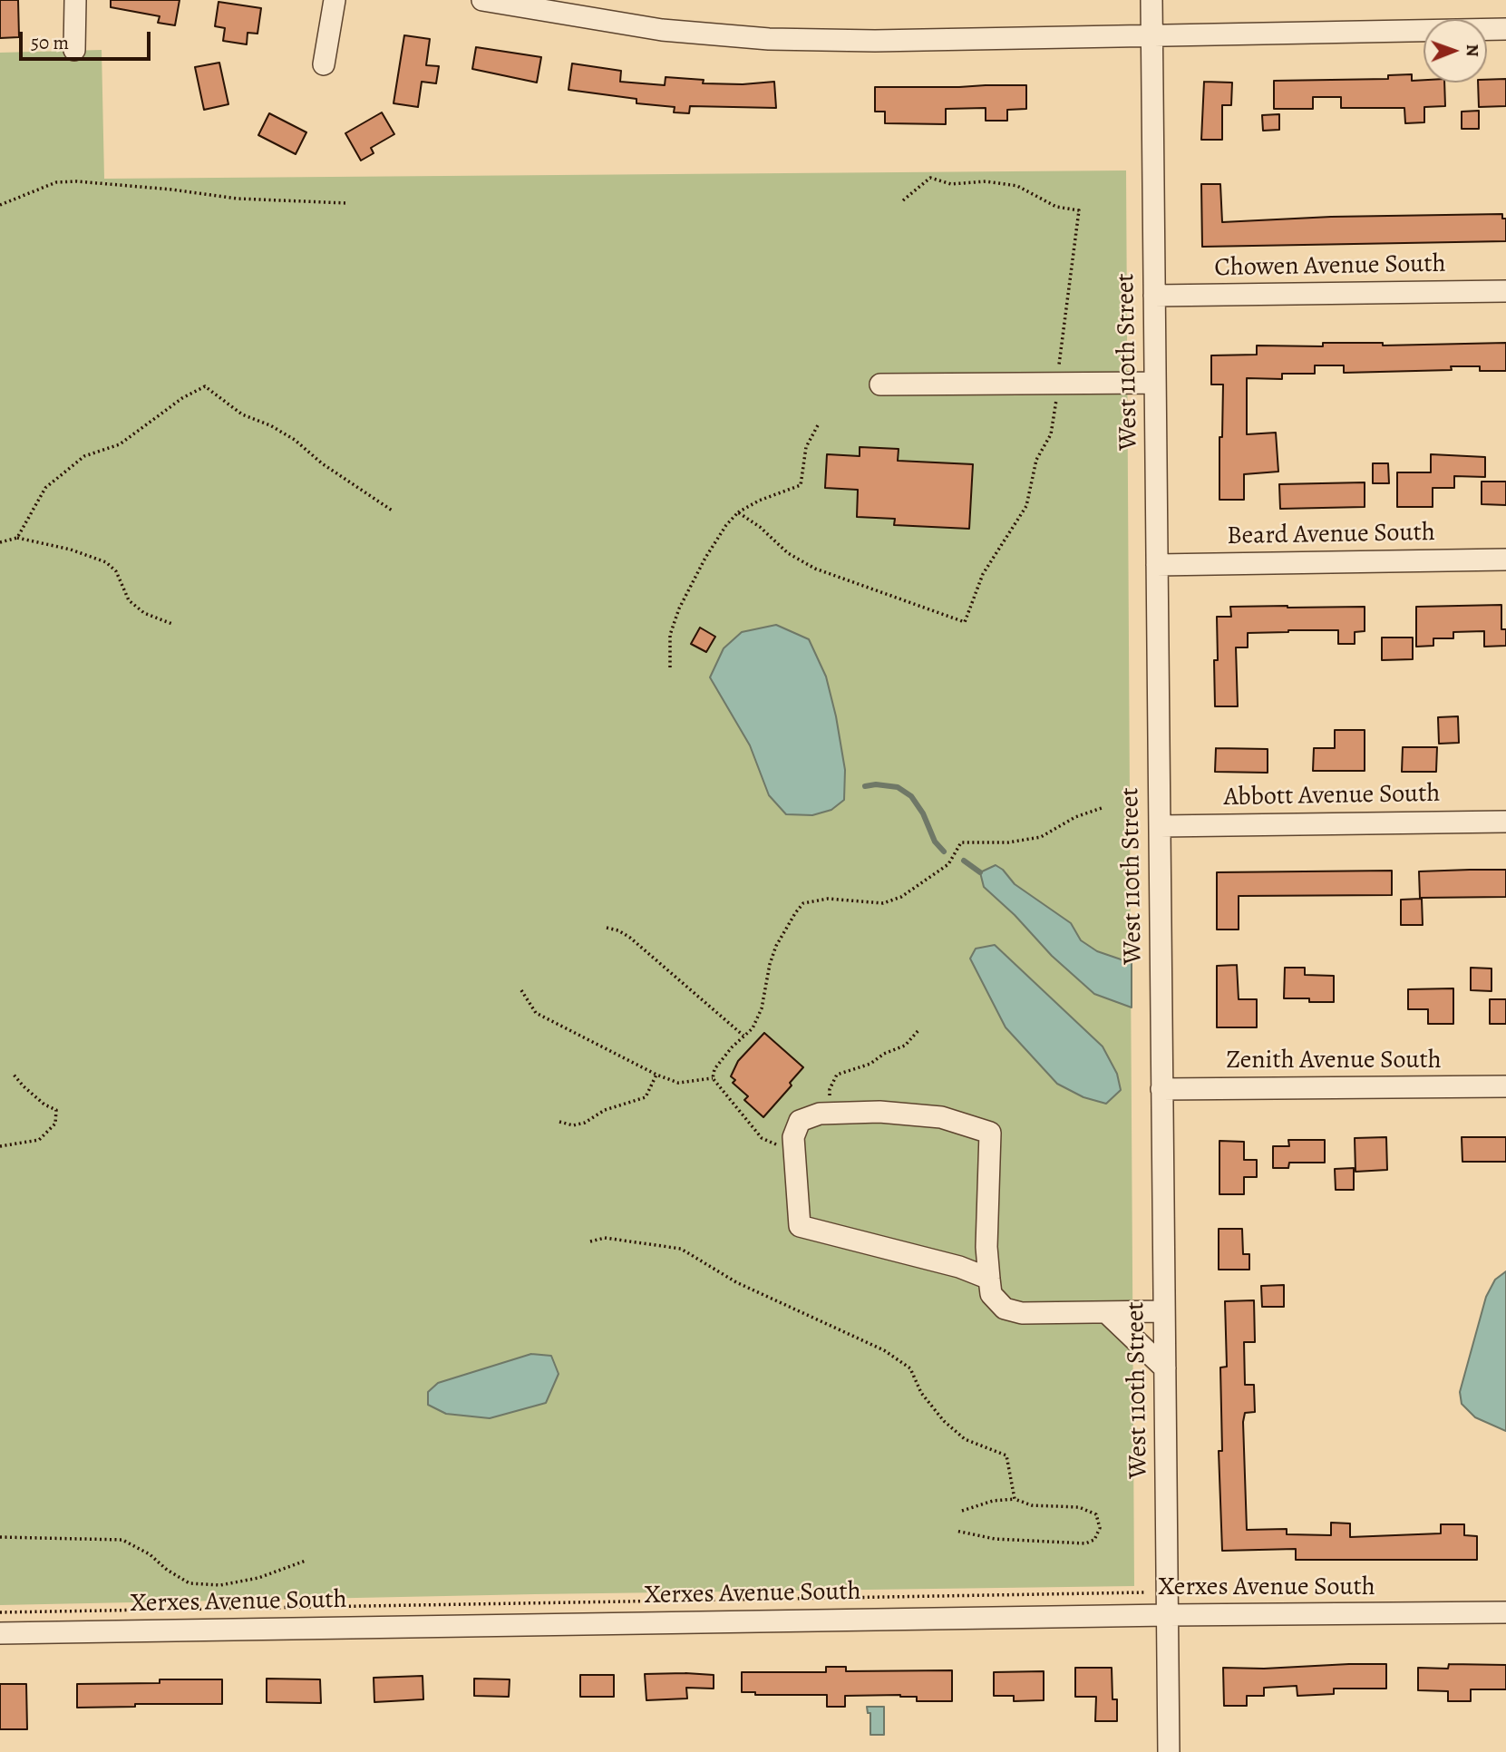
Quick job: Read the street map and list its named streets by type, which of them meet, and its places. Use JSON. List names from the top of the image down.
{
  "streets": {
    "street": [
      "Chowen Avenue South",
      "West 110th Street",
      "Beard Avenue South",
      "Abbott Avenue South",
      "Zenith Avenue South",
      "Xerxes Avenue South"
    ]
  },
  "crossings": [
    ["Chowen Avenue South", "West 110th Street"],
    ["West 110th Street", "Beard Avenue South"],
    ["West 110th Street", "Abbott Avenue South"],
    ["West 110th Street", "Zenith Avenue South"],
    ["West 110th Street", "Xerxes Avenue South"]
  ],
  "scale_bar": "50 m",
  "north": "right"
}
